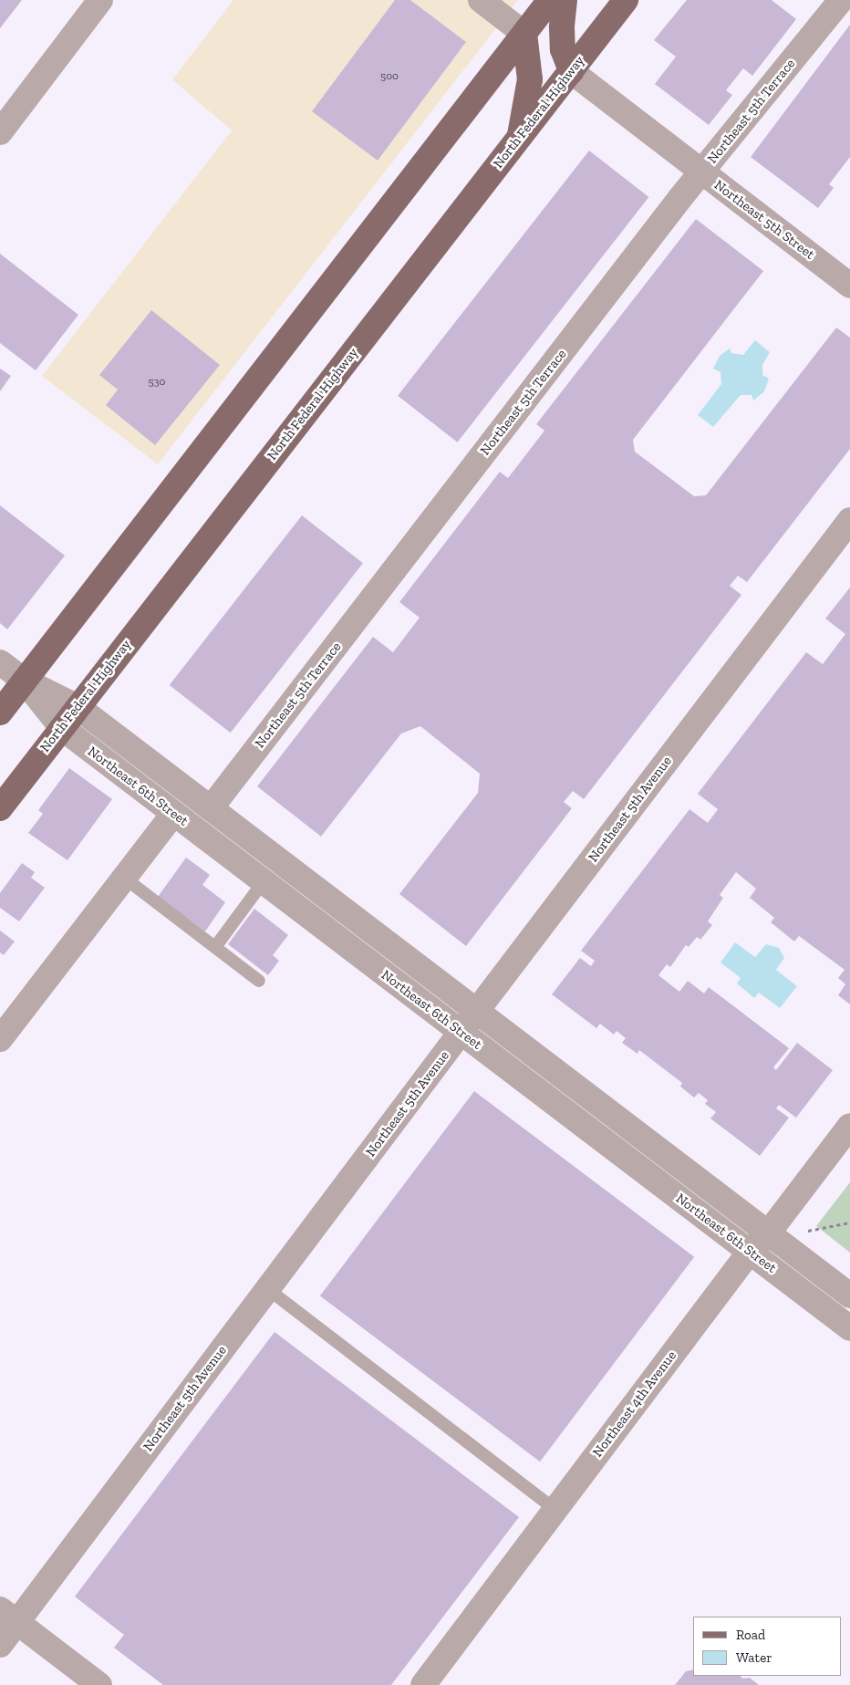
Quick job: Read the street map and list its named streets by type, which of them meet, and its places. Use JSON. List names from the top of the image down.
{
  "streets": {
    "main road": ["North Federal Highway"],
    "street": [
      "Northeast 5th Terrace",
      "Northeast 5th Street",
      "Northeast 6th Street",
      "Northeast 5th Avenue",
      "Northeast 4th Avenue"
    ]
  },
  "crossings": [
    ["Northeast 5th Terrace", "Northeast 5th Street"],
    ["Northeast 5th Terrace", "Northeast 6th Street"],
    ["North Federal Highway", "Northeast 5th Street"],
    ["North Federal Highway", "Northeast 6th Street"],
    ["Northeast 6th Street", "Northeast 5th Avenue"],
    ["Northeast 6th Street", "Northeast 4th Avenue"]
  ],
  "house_numbers": ["500", "530"],
  "legend": ["Road", "Water"]
}
